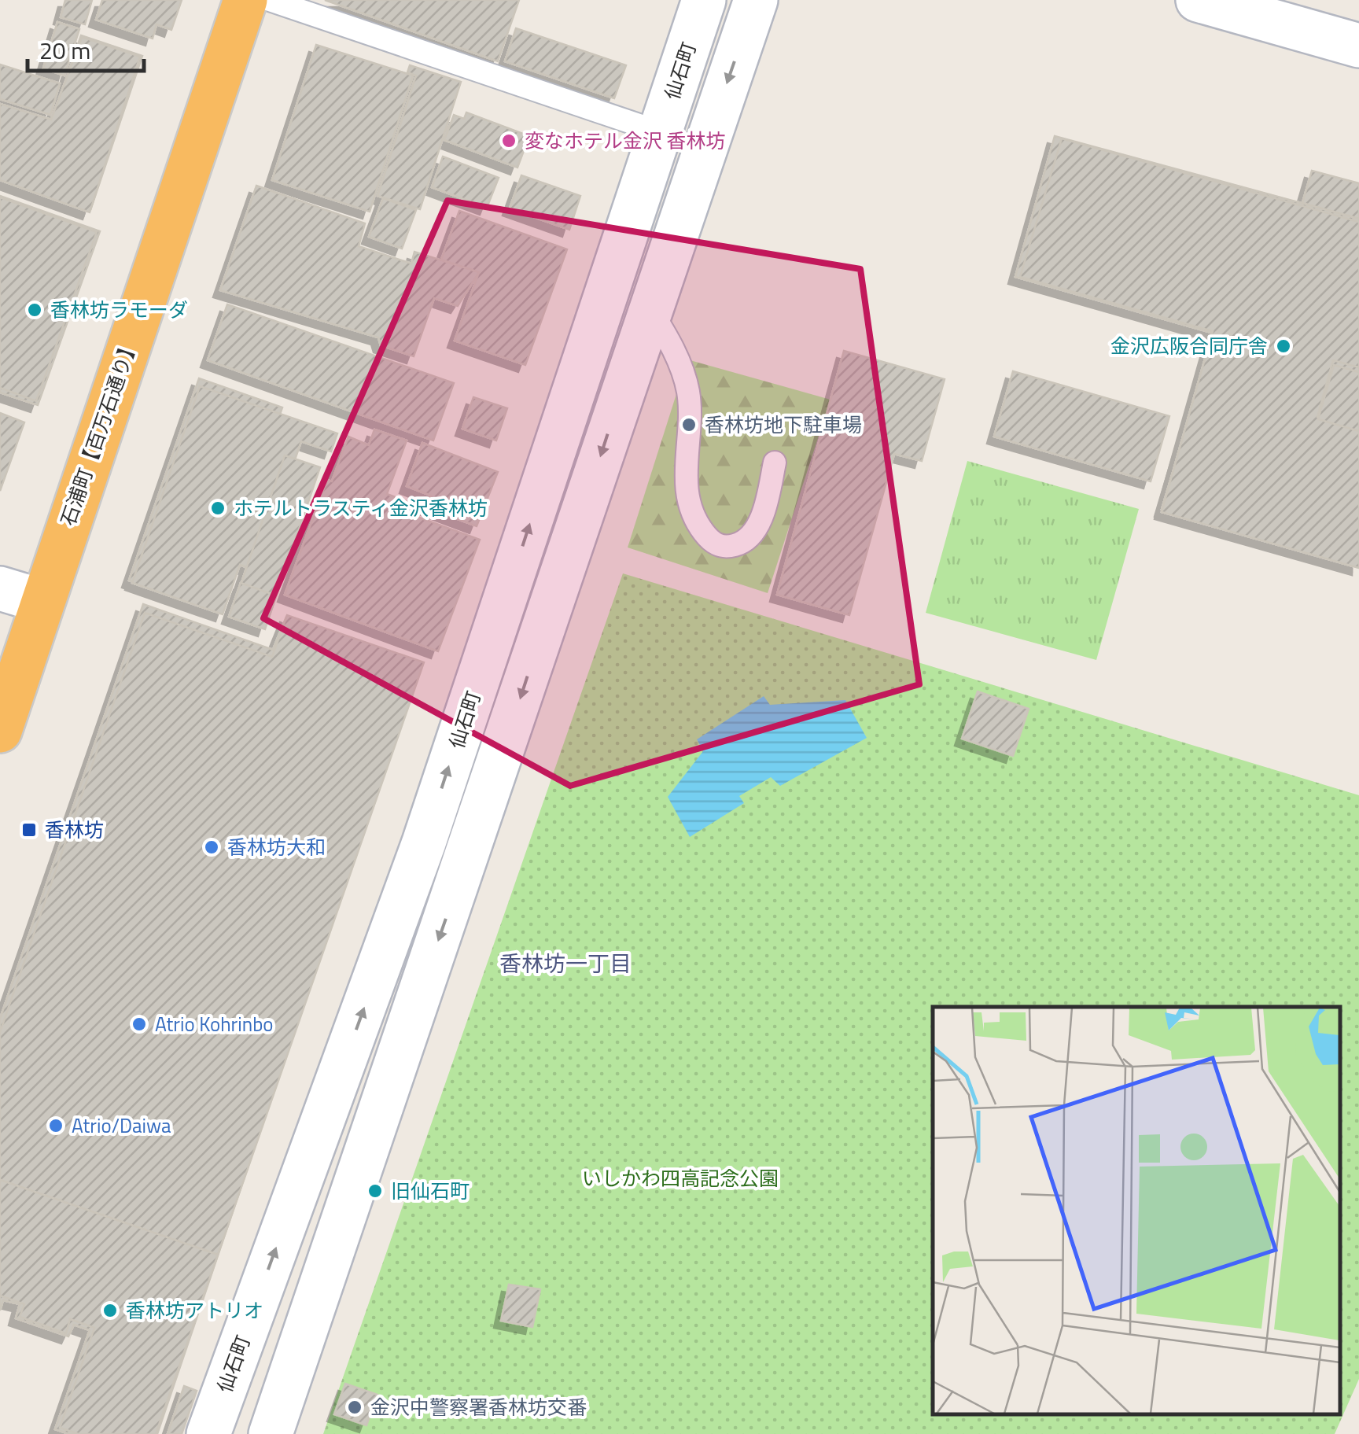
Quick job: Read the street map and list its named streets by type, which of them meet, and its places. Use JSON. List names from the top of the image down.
{
  "streets": {
    "highway": ["石浦町【百万石通り】"],
    "street": ["仙石町"]
  },
  "districts": ["香林坊一丁目"],
  "parks": ["いしかわ四高記念公園"],
  "places": {
    "other": [
      "変なホテル金沢 香林坊",
      "香林坊ラモーダ",
      "金沢広阪合同庁舎",
      "香林坊地下駐車場",
      "ホテルトラスティ金沢香林坊",
      "香林坊大和",
      "Atrio Kohrinbo",
      "Atrio/Daiwa",
      "旧仙石町",
      "香林坊アトリオ",
      "金沢中警察署香林坊交番"
    ],
    "transit": ["香林坊"]
  },
  "scale_bar": "20 m"
}
